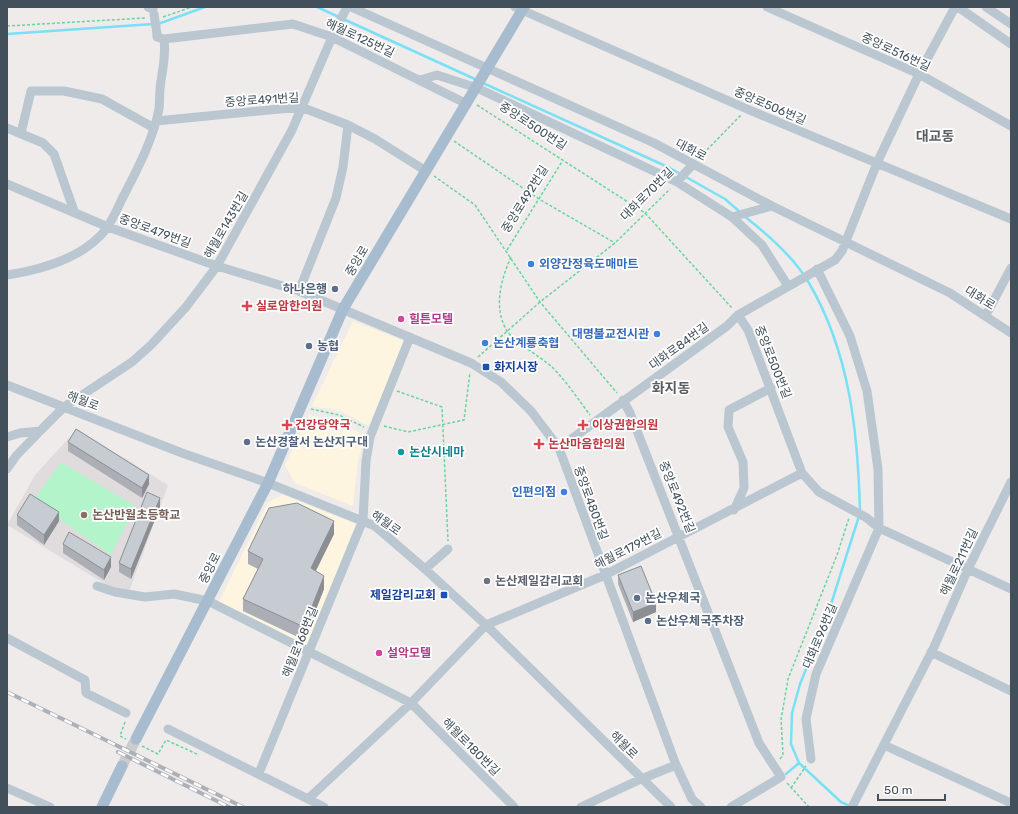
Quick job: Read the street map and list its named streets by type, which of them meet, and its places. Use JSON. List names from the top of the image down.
{
  "streets": {
    "main road": ["중앙로"],
    "street": [
      "해월로125번길",
      "중앙로516번길",
      "중앙로491번길",
      "중앙로506번길",
      "중앙로500번길",
      "대화로",
      "대화로70번길",
      "중앙로492번길",
      "해월로143번길",
      "중앙로479번길",
      "대화로84번길",
      "해월로",
      "중앙로480번길",
      "해월로179번길",
      "해월로211번길",
      "대화로96번길",
      "해월로168번길",
      "해월로180번길"
    ]
  },
  "crossings": [
    ["해월로125번길", "중앙로500번길"],
    ["해월로125번길", "해월로143번길"],
    ["해월로125번길", "중앙로"],
    ["중앙로516번길", "대화로84번길"],
    ["중앙로491번길", "중앙로492번길"],
    ["중앙로491번길", "해월로143번길"],
    ["중앙로491번길", "중앙로"],
    ["중앙로506번길", "중앙로"],
    ["중앙로506번길", "대화로84번길"],
    ["중앙로500번길", "대화로70번길"],
    ["중앙로500번길", "중앙로492번길"],
    ["중앙로500번길", "중앙로"],
    ["중앙로500번길", "대화로84번길"],
    ["중앙로500번길", "해월로179번길"],
    ["중앙로500번길", "해월로211번길"],
    ["중앙로500번길", "대화로96번길"],
    ["대화로", "대화로70번길"],
    ["대화로", "중앙로"],
    ["대화로", "대화로84번길"],
    ["대화로70번길", "중앙로492번길"],
    ["대화로70번길", "중앙로480번길"],
    ["중앙로492번길", "중앙로"],
    ["중앙로492번길", "대화로84번길"],
    ["중앙로492번길", "해월로179번길"],
    ["해월로143번길", "중앙로479번길"],
    ["해월로143번길", "해월로"],
    ["중앙로479번길", "중앙로"],
    ["중앙로479번길", "중앙로480번길"],
    ["중앙로", "해월로"],
    ["중앙로", "중앙로480번길"],
    ["중앙로", "해월로180번길"],
    ["대화로84번길", "중앙로480번길"],
    ["해월로", "해월로179번길"],
    ["해월로", "해월로168번길"],
    ["중앙로480번길", "해월로179번길"],
    ["중앙로480번길", "해월로168번길"],
    ["해월로168번길", "해월로180번길"]
  ],
  "districts": ["대교동", "화지동"],
  "places": {
    "other": [
      "외양간정육도매마트",
      "하나은행",
      "힐튼모텔",
      "대명불교전시관",
      "논산계룡축협",
      "농협",
      "논산경찰서 논산지구대",
      "논산시네마",
      "인편의점",
      "논산반월초등학교",
      "논산제일감리교회",
      "논산우체국",
      "논산우체국주차장",
      "설악모텔"
    ],
    "health": [
      "실로암한의원",
      "건강당약국",
      "이상권한의원",
      "논산마음한의원"
    ],
    "transit": ["화지시장", "제일감리교회"]
  },
  "scale_bar": "50 m"
}
